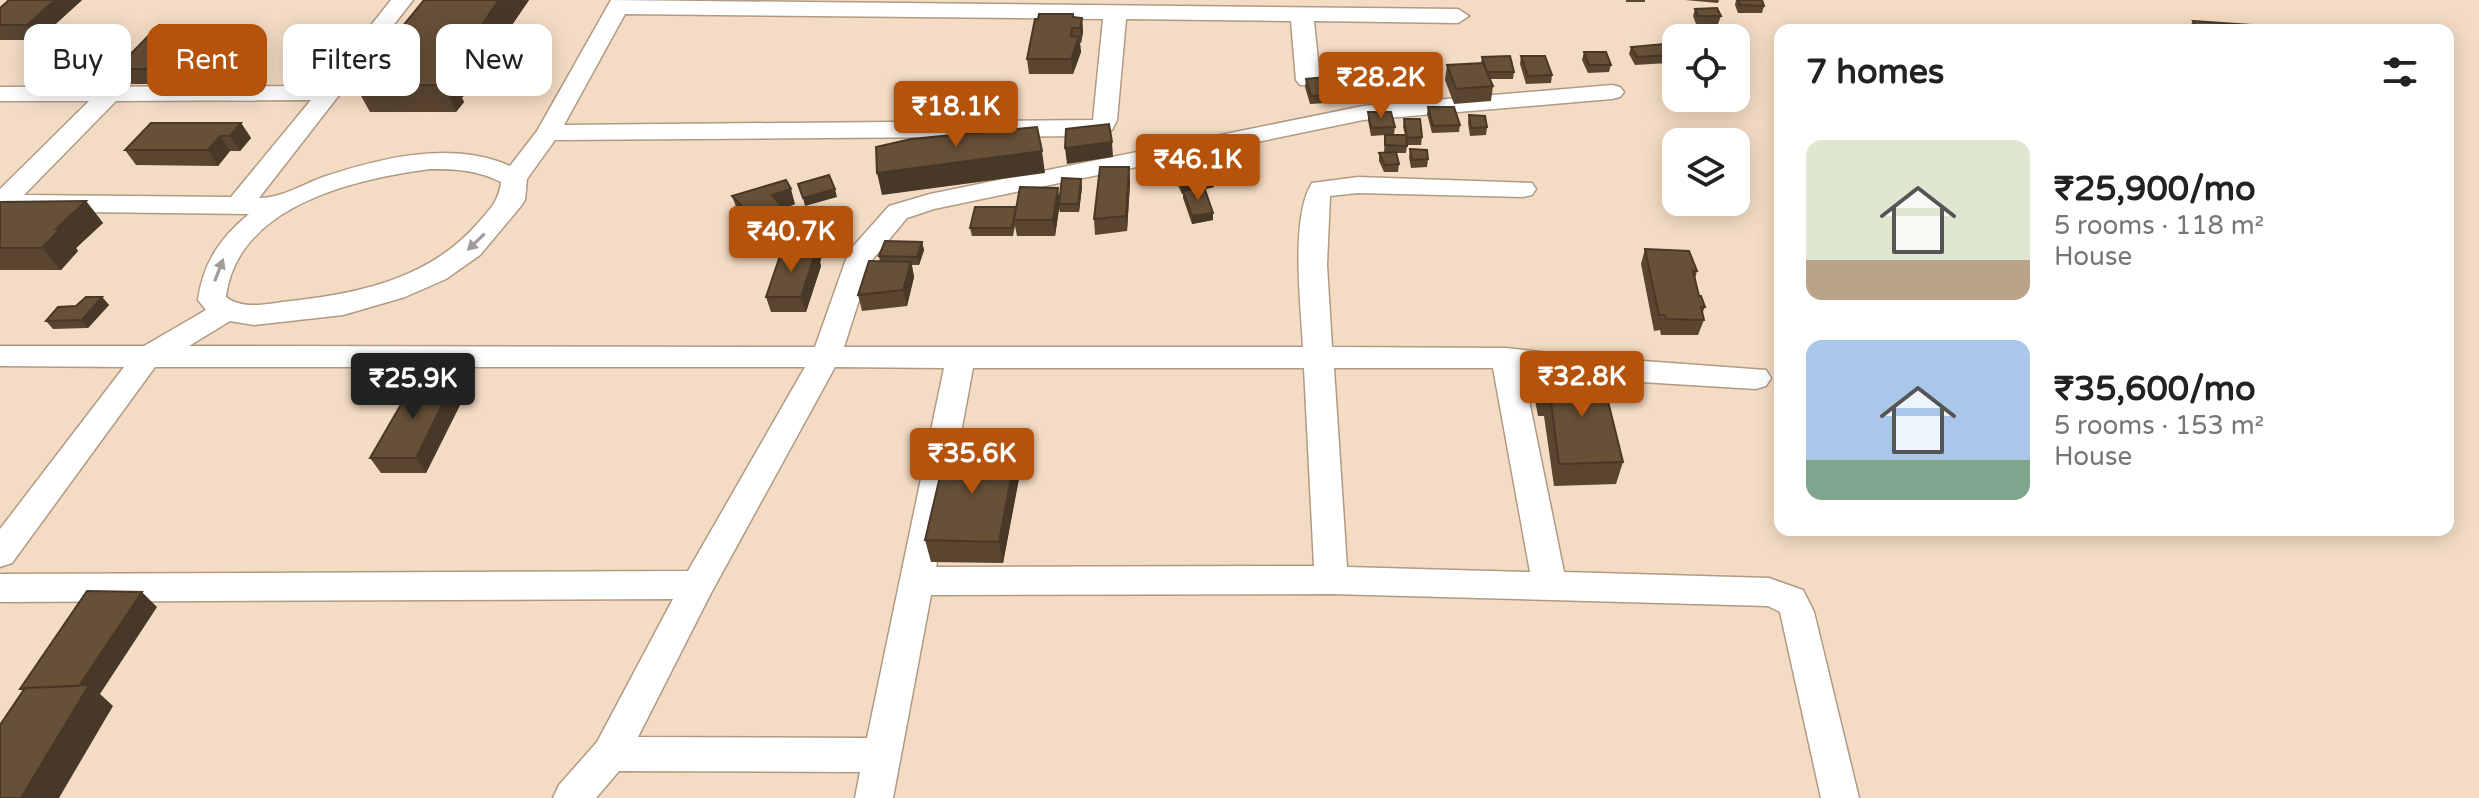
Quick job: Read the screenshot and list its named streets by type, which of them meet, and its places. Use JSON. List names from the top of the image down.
{
  "page": {
    "chip": [
      "Buy",
      "Rent",
      "Filters",
      "New"
    ],
    "heading": "7 homes",
    "price": [
      "₹28.2K",
      "₹18.1K",
      "₹46.1K",
      "₹40.7K",
      "₹32.8K",
      "₹25.9K",
      "₹35.6K"
    ],
    "list": [
      {
        "name": "₹25,900/mo",
        "note": "5 rooms · 118 m² · House"
      },
      {
        "name": "₹35,600/mo",
        "note": "5 rooms · 153 m² · House"
      }
    ]
  }
}
